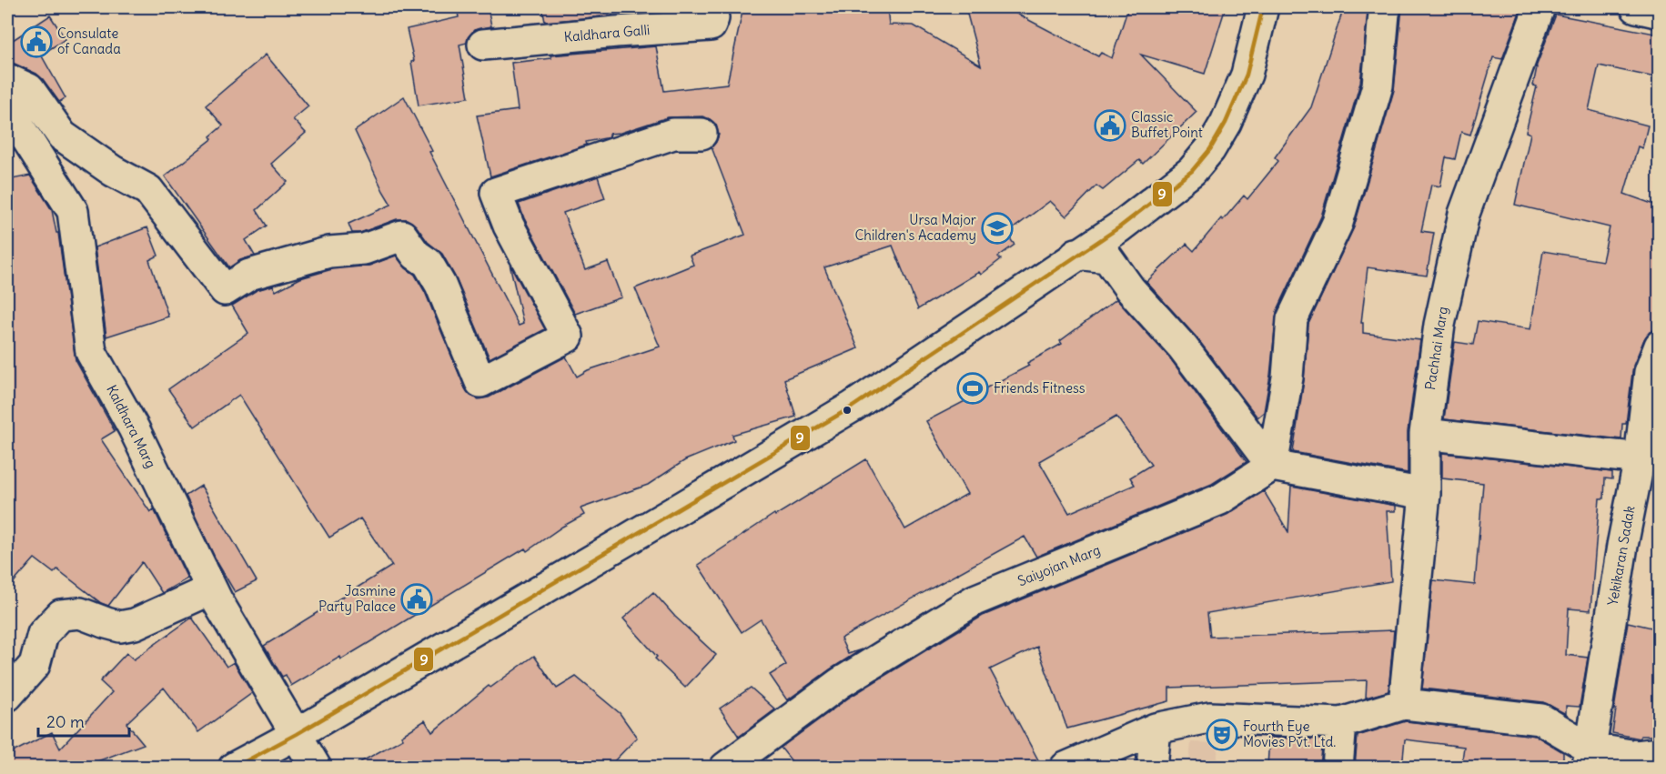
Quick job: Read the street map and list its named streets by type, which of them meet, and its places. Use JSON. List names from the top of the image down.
{
  "streets": {
    "street": [
      "Kaldhara Galli",
      "Pachhai Marg",
      "Kaldhara Marg",
      "Yekikaran Sadak",
      "Saiyojan Marg"
    ]
  },
  "places": {
    "public building": ["Consulate of Canada", "Classic Buffet Point", "Jasmine Party Palace"],
    "school or university": ["Ursa Major Children's Academy"],
    "sports": ["Friends Fitness"],
    "theatre": ["Fourth Eye Movies Pvt. Ltd."]
  },
  "lines": ["transit line 9"],
  "scale_bar": "20 m"
}
